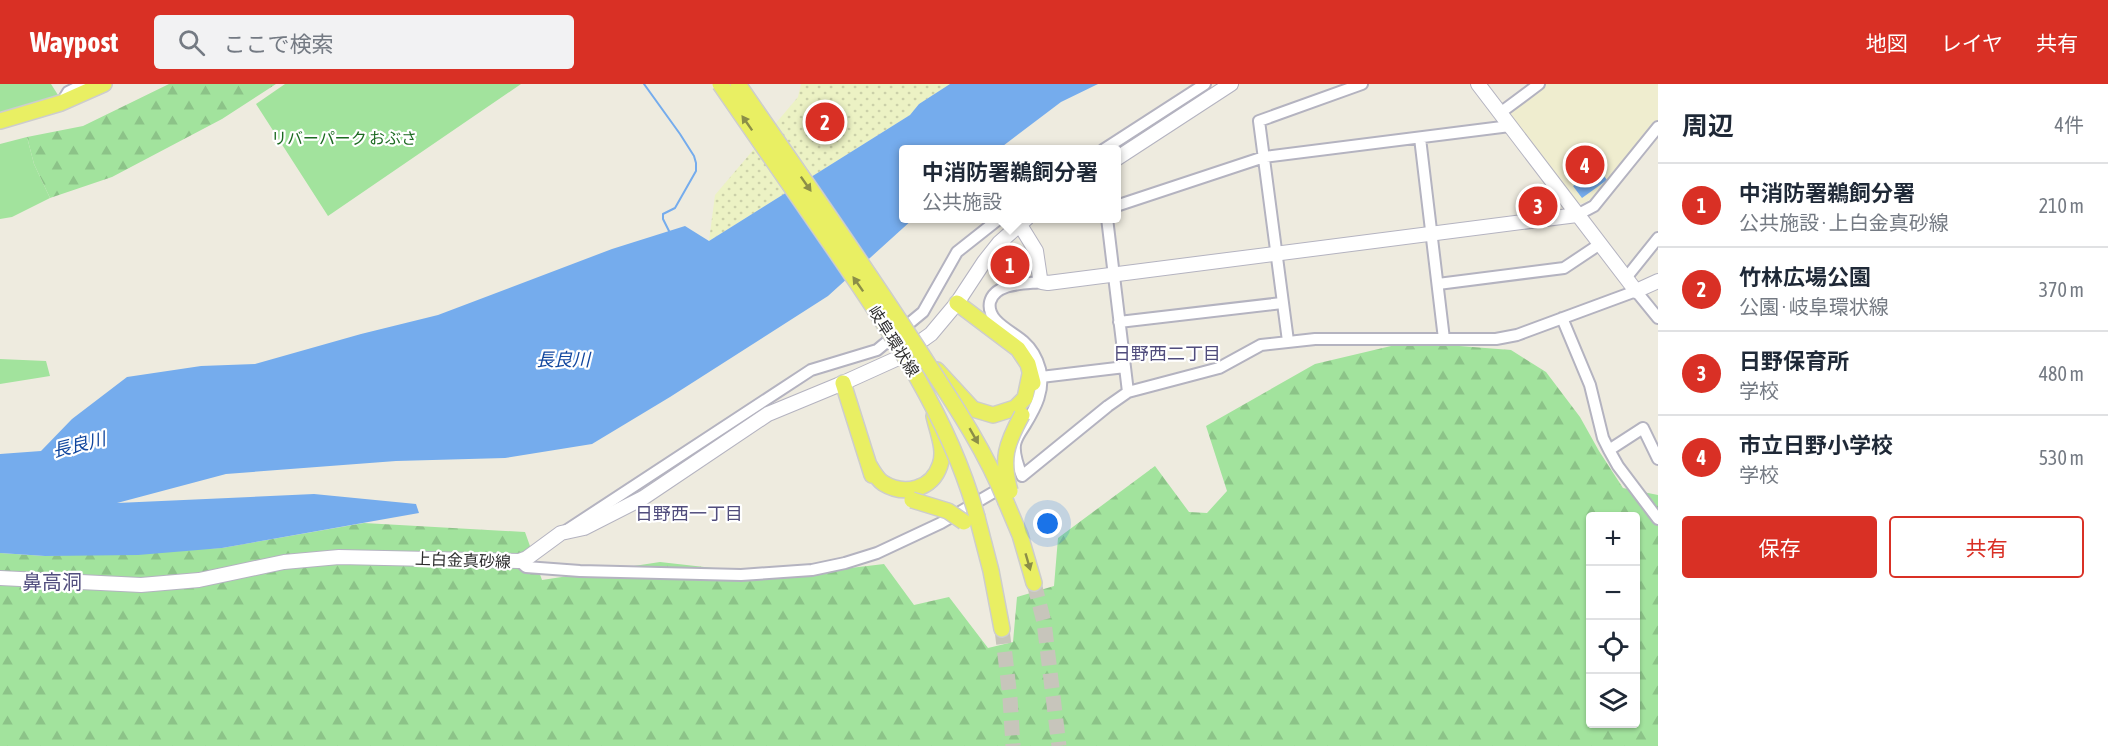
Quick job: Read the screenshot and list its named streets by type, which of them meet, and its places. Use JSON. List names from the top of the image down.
{
  "streets": {
    "main road": ["岐阜環状線", "上白金真砂線"]
  },
  "districts": ["日野西二丁目", "日野西一丁目", "鼻高洞"],
  "water": ["長良川"],
  "parks": ["リバーパーク おぶさ"],
  "page": {
    "header": "Waypost",
    "search": "ここで検索",
    "nav": ["地図", "レイヤ", "共有"],
    "heading": ["周辺", "4件"],
    "pins": [
      "2",
      "4",
      "3",
      "1"
    ],
    "popup": ["中消防署鵜飼分署", "公共施設"],
    "list": [
      {
        "mark": "1",
        "name": "中消防署鵜飼分署",
        "note": "公共施設 · 上白金真砂線",
        "value": "210 m"
      },
      {
        "mark": "2",
        "name": "竹林広場公園",
        "note": "公園 · 岐阜環状線",
        "value": "370 m"
      },
      {
        "mark": "3",
        "name": "日野保育所",
        "note": "学校",
        "value": "480 m"
      },
      {
        "mark": "4",
        "name": "市立日野小学校",
        "note": "学校",
        "value": "530 m"
      }
    ],
    "buttons": ["保存", "共有"],
    "map_buttons": ["+", "−"]
  }
}
